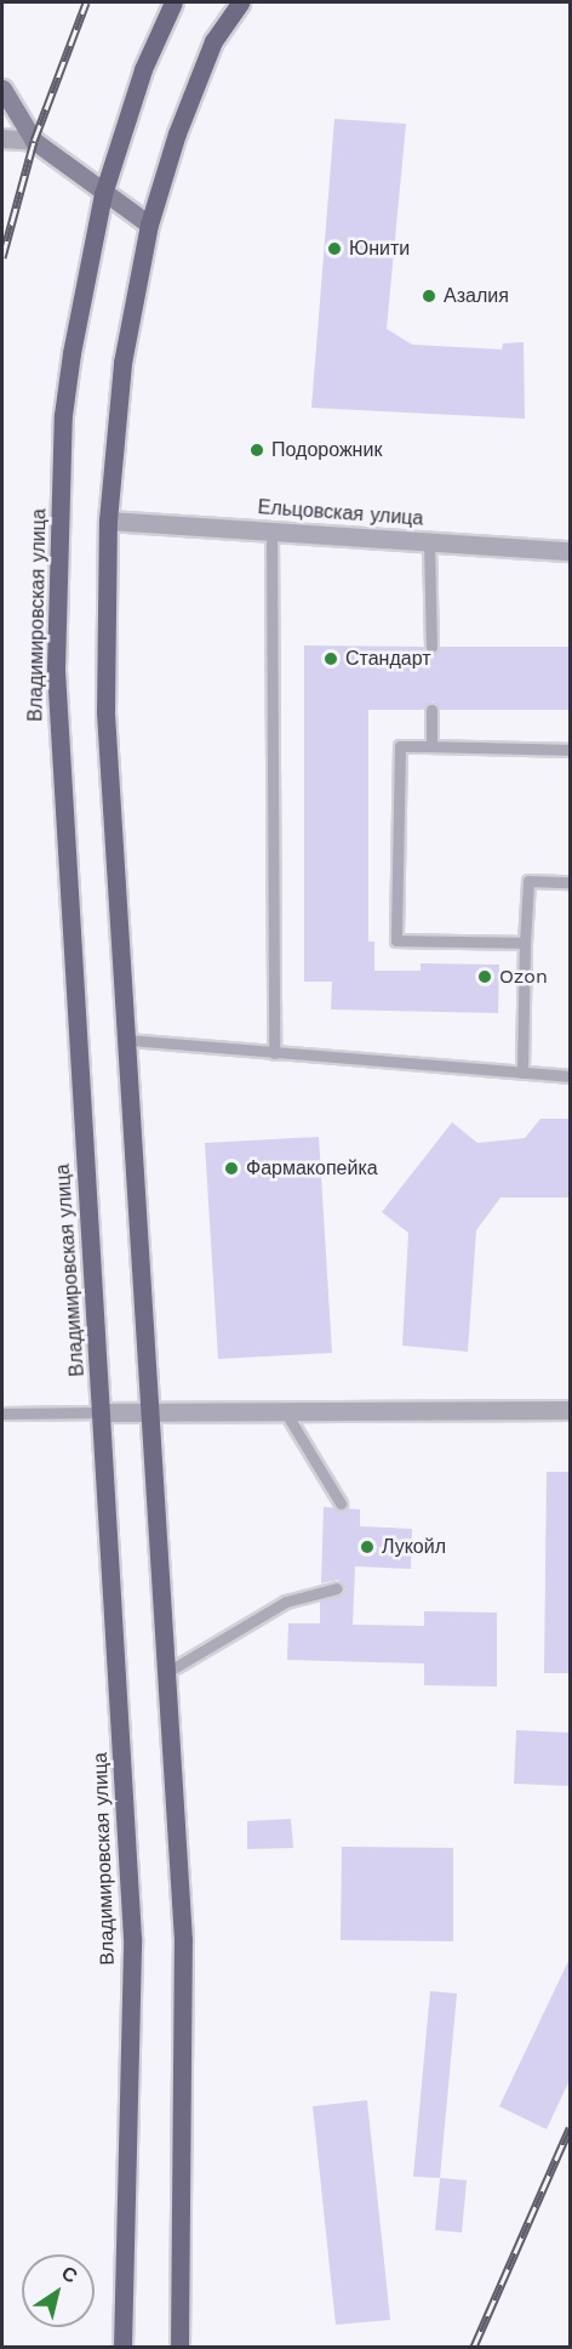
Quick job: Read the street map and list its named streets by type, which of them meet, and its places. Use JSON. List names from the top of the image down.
{
  "streets": {
    "main road": ["Владимировская улица"],
    "street": ["Ельцовская улица"]
  },
  "places": [
    "Юнити",
    "Азалия",
    "Подорожник",
    "Стандарт",
    "Ozon",
    "Фармакопейка",
    "Лукойл"
  ],
  "north": "top right"
}
